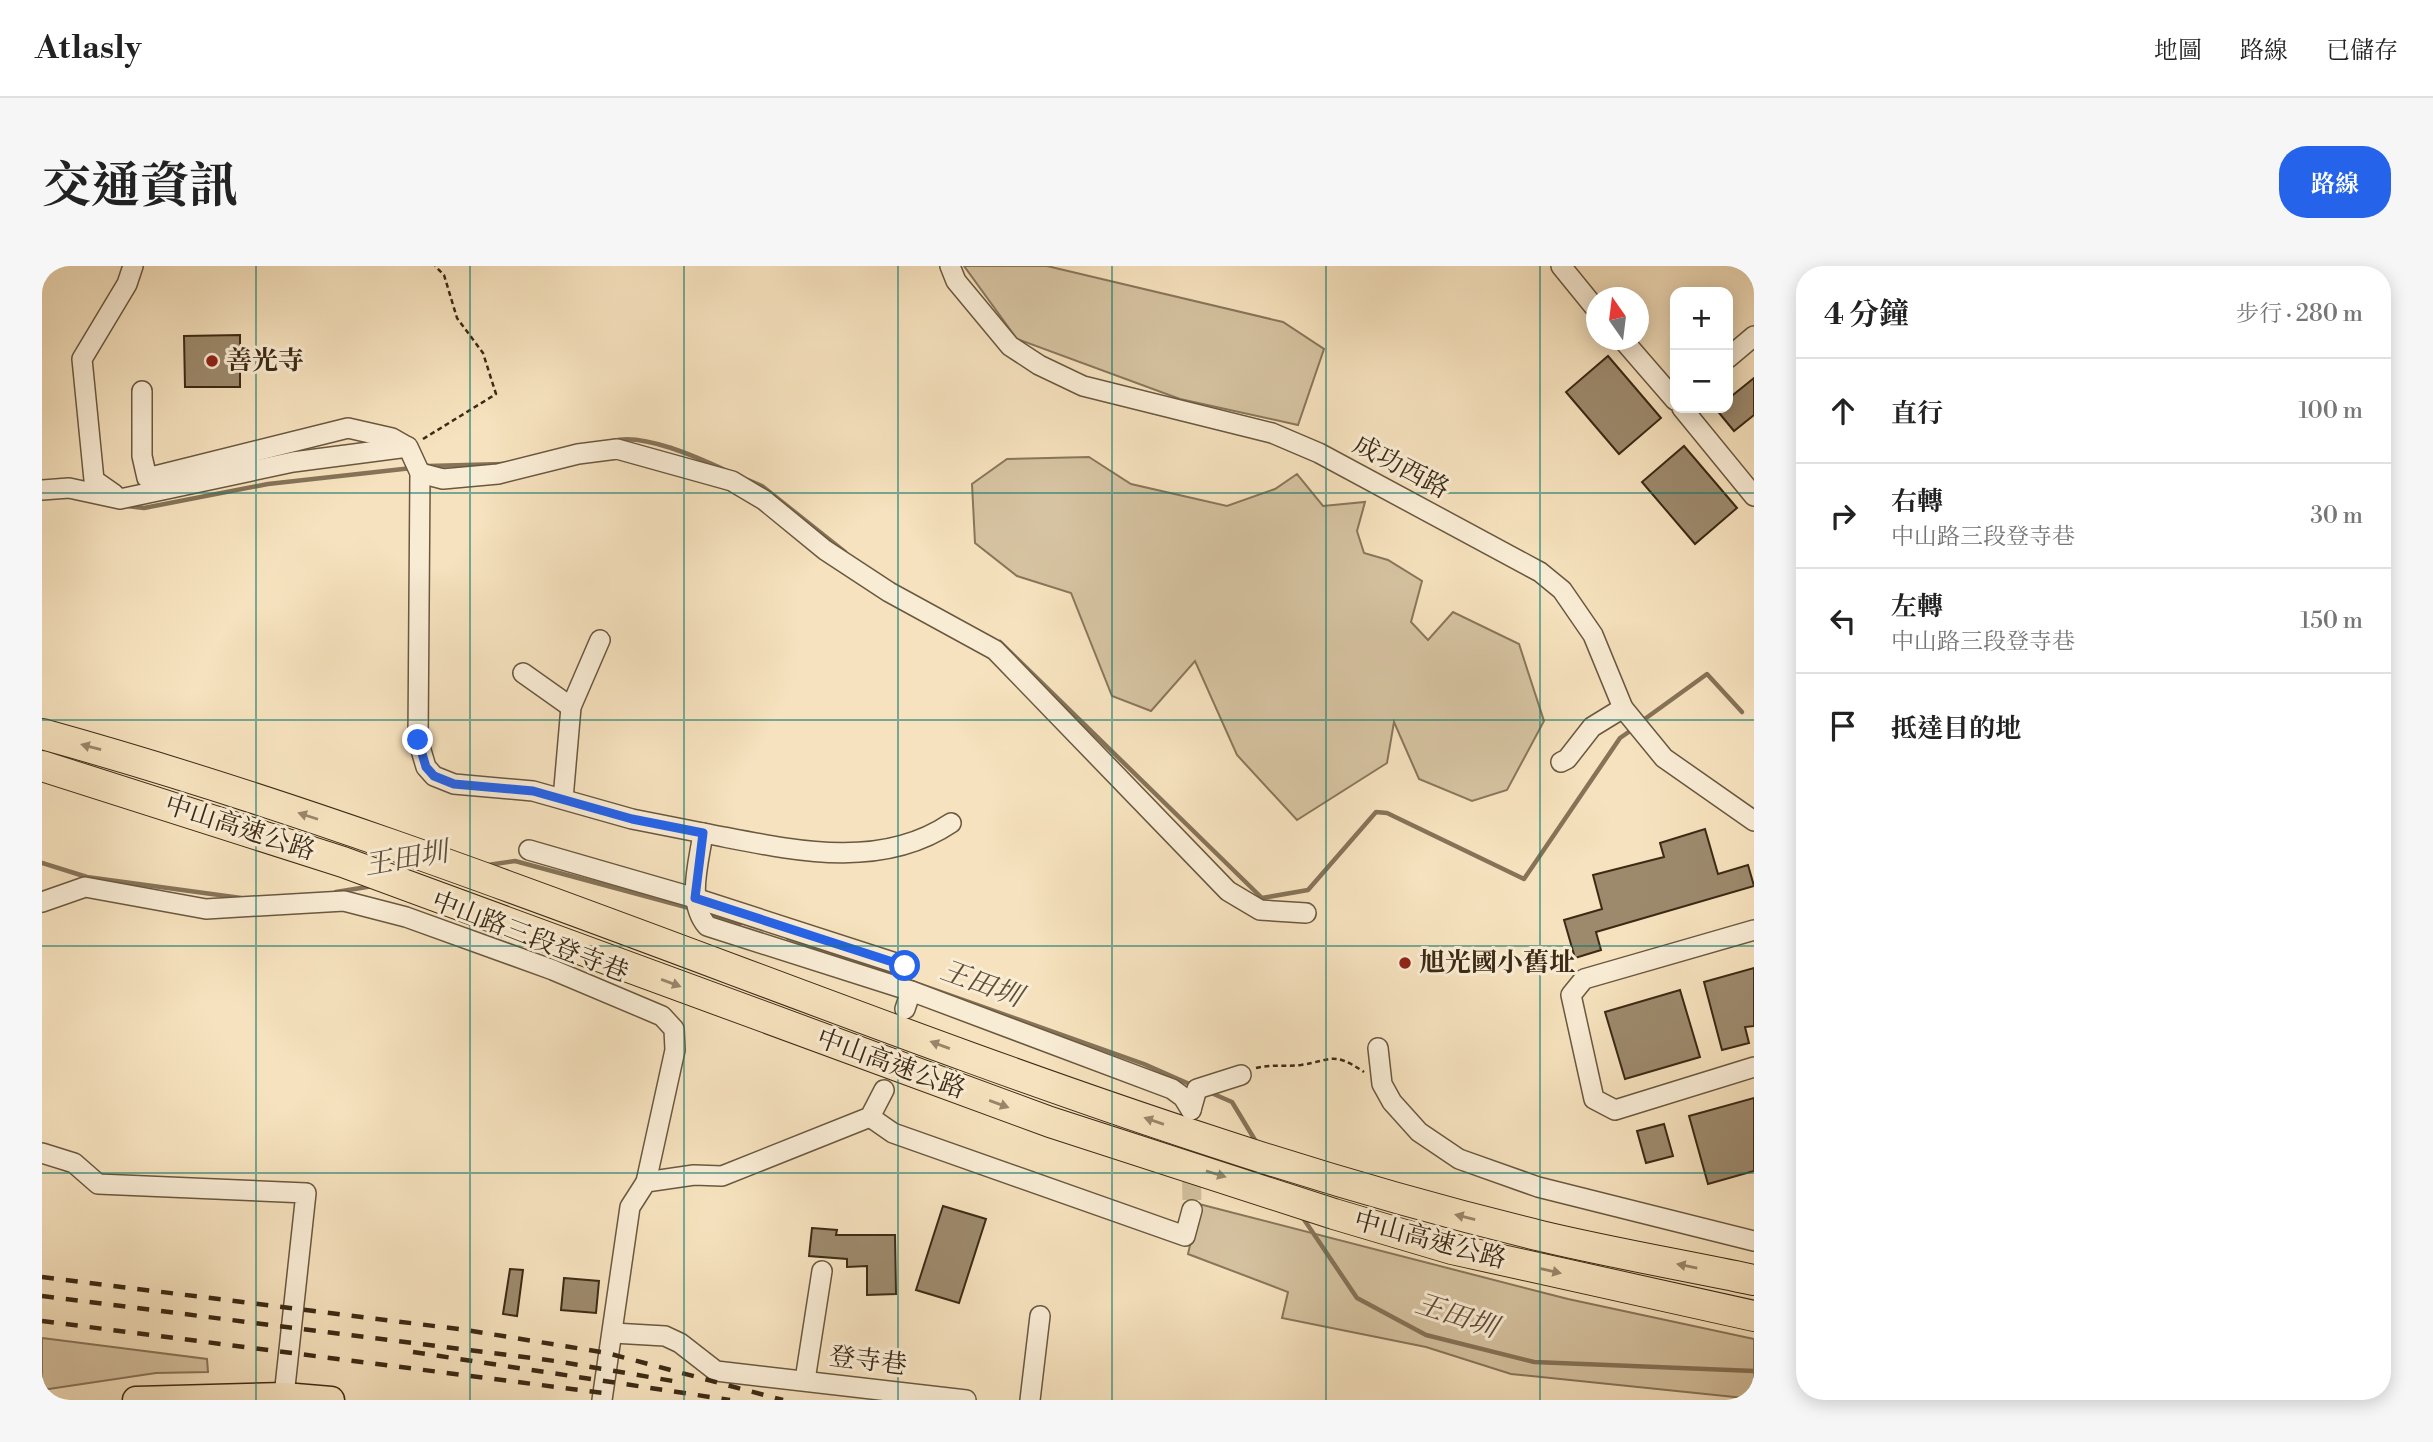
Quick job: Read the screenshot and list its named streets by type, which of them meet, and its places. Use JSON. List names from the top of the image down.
{
  "streets": {
    "highway": ["中山高速公路"],
    "street": ["成功西路", "中山路三段登寺巷", "登寺巷"]
  },
  "crossings": [
    ["中山路三段登寺巷", "登寺巷"]
  ],
  "water": ["王田圳"],
  "places": ["善光寺", "旭光國小舊址"],
  "north": "top",
  "page": {
    "header": "Atlasly",
    "nav": ["地圖", "路線", "已儲存"],
    "title": "交通資訊",
    "buttons": "路線",
    "heading": ["4 分鐘", "步行 · 280 m"],
    "map_buttons": ["+", "−"],
    "list": [
      ["直行", "100 m"],
      ["右轉", "中山路三段登寺巷", "30 m"],
      ["左轉", "中山路三段登寺巷", "150 m"],
      "抵達目的地"
    ]
  }
}
